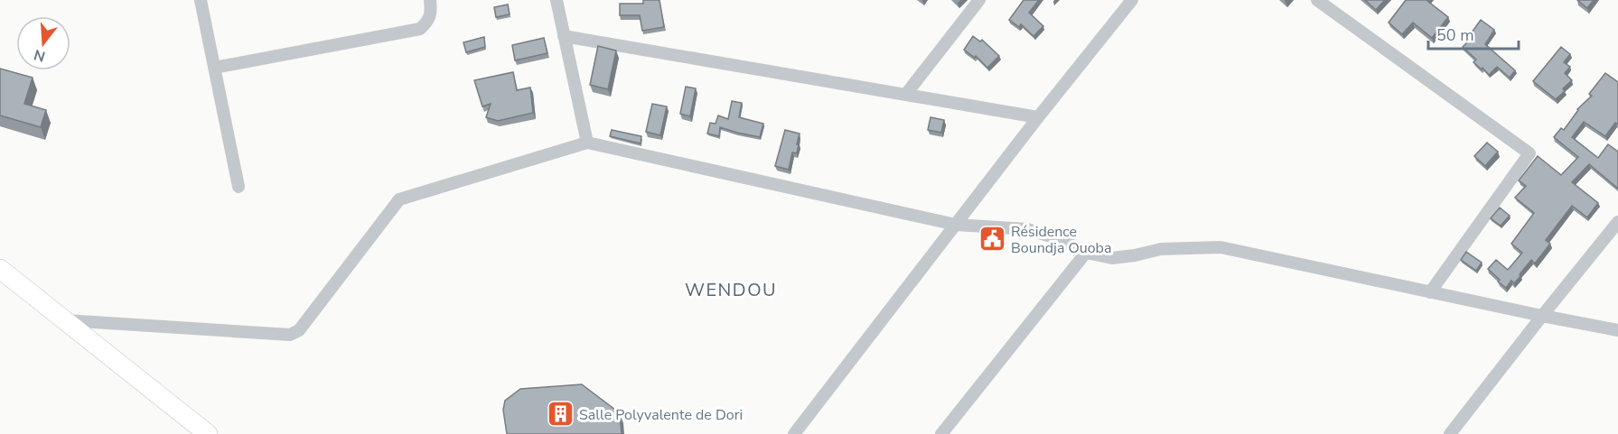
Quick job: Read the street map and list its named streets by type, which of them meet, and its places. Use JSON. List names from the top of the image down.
{
  "districts": ["WENDOU"],
  "places": {
    "public building": ["Résidence Boundja Ouoba"],
    "building": ["Salle Polyvalente de Dori"]
  },
  "scale_bar": "50 m",
  "north": "bottom"
}
